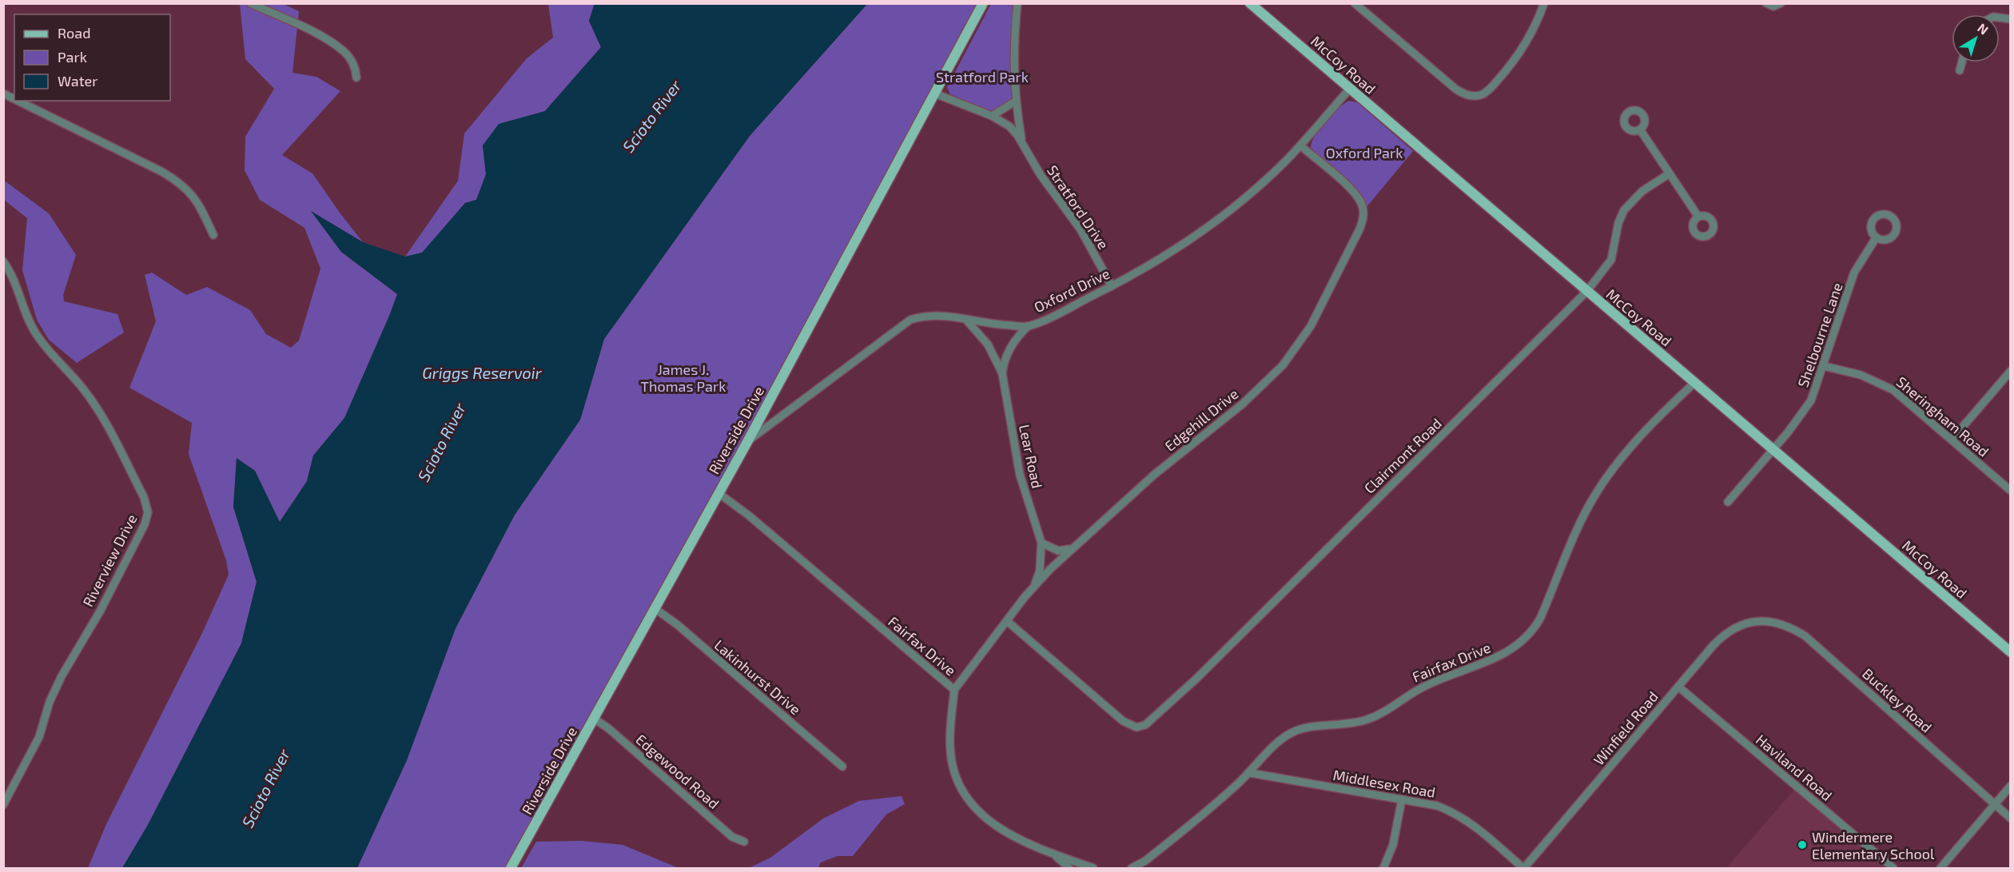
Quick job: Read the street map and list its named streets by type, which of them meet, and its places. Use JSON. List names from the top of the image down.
{
  "streets": {
    "main road": ["McCoy Road", "Riverside Drive"],
    "street": [
      "Stratford Drive",
      "Oxford Drive",
      "Shelbourne Lane",
      "Sheringham Road",
      "Edgehill Drive",
      "Clairmont Road",
      "Lear Road",
      "Riverview Drive",
      "Fairfax Drive",
      "Lakinhurst Drive",
      "Buckley Road",
      "Winfield Road",
      "Haviland Road",
      "Edgewood Road",
      "Middlesex Road"
    ]
  },
  "crossings": [
    ["McCoy Road", "Oxford Drive"],
    ["McCoy Road", "Shelbourne Lane"],
    ["McCoy Road", "Clairmont Road"],
    ["McCoy Road", "Fairfax Drive"],
    ["Stratford Drive", "Oxford Drive"],
    ["Stratford Drive", "Riverside Drive"],
    ["Oxford Drive", "Edgehill Drive"],
    ["Oxford Drive", "Riverside Drive"],
    ["Oxford Drive", "Lear Road"],
    ["Shelbourne Lane", "Sheringham Road"],
    ["Edgehill Drive", "Clairmont Road"],
    ["Edgehill Drive", "Lear Road"],
    ["Edgehill Drive", "Fairfax Drive"],
    ["Riverside Drive", "Fairfax Drive"],
    ["Riverside Drive", "Lakinhurst Drive"],
    ["Riverside Drive", "Edgewood Road"],
    ["Fairfax Drive", "Middlesex Road"],
    ["Buckley Road", "Winfield Road"],
    ["Winfield Road", "Haviland Road"],
    ["Winfield Road", "Middlesex Road"]
  ],
  "water": ["Scioto River", "Griggs Reservoir"],
  "parks": ["Stratford Park", "Oxford Park", "James J. Thomas Park"],
  "places": ["Windermere Elementary School"],
  "legend": ["Road", "Park", "Water"],
  "north": "top right"
}
